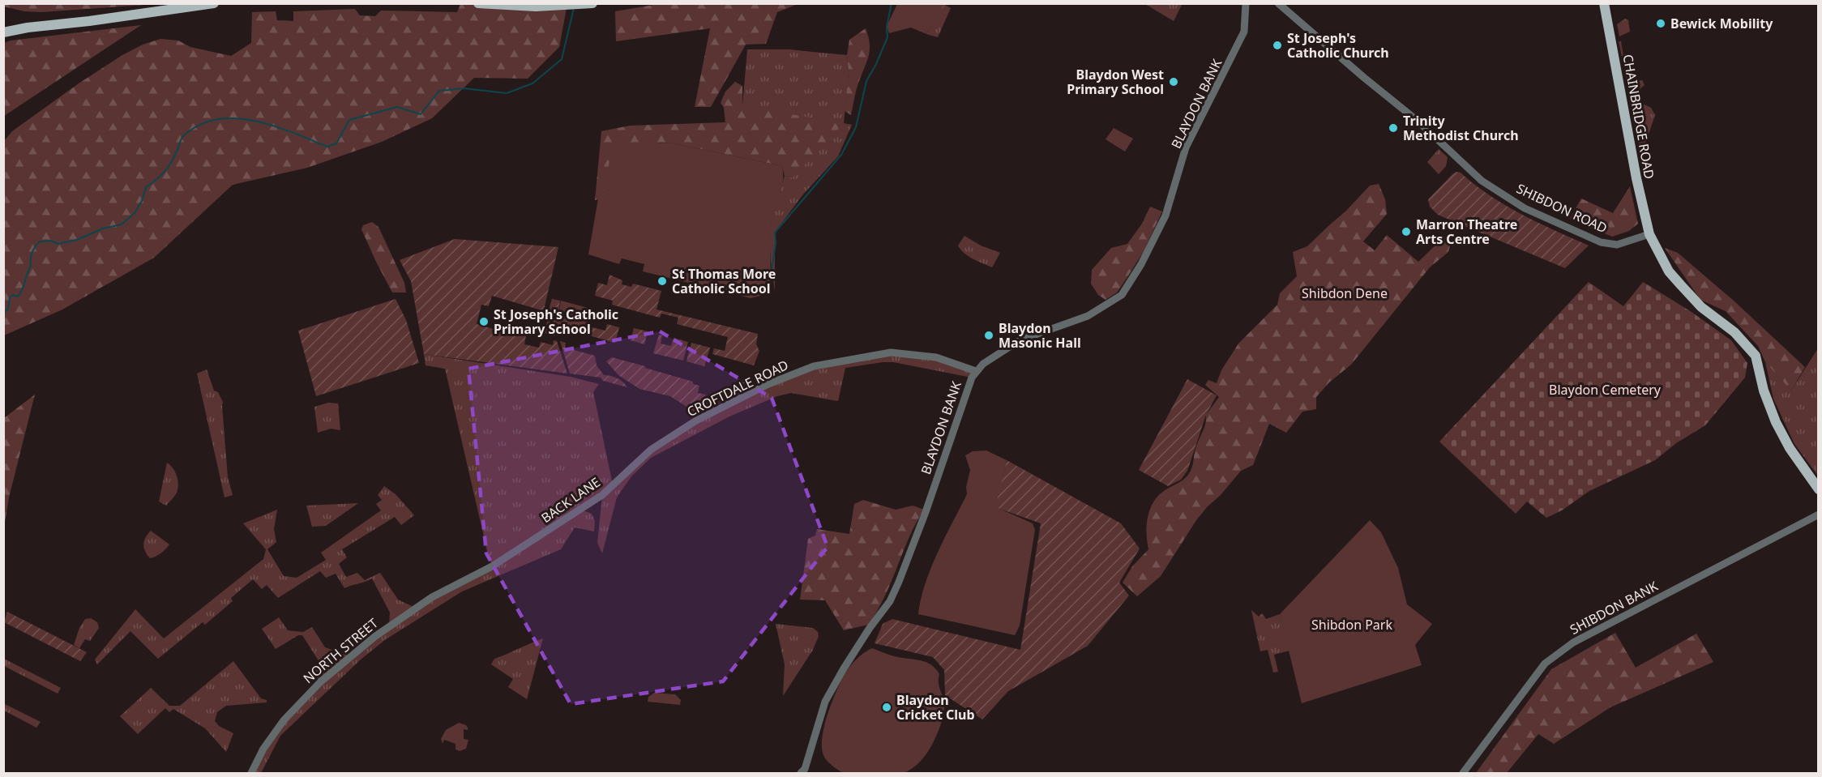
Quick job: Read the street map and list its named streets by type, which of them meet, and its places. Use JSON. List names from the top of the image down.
{
  "streets": {
    "main road": ["CHAINBRIDGE ROAD"],
    "street": [
      "BLAYDON BANK",
      "SHIBDON ROAD",
      "CROFTDALE ROAD",
      "BACK LANE",
      "SHIBDON BANK",
      "NORTH STREET"
    ]
  },
  "crossings": [
    ["BLAYDON BANK", "CROFTDALE ROAD"],
    ["CHAINBRIDGE ROAD", "SHIBDON ROAD"],
    ["CROFTDALE ROAD", "BACK LANE"],
    ["BACK LANE", "NORTH STREET"]
  ],
  "parks": ["Shibdon Dene", "Blaydon Cemetery", "Shibdon Park"],
  "places": [
    "Bewick Mobility",
    "St Joseph's Catholic Church",
    "Blaydon West Primary School",
    "Trinity Methodist Church",
    "Marron Theatre Arts Centre",
    "St Thomas More Catholic School",
    "St Joseph's Catholic Primary School",
    "Blaydon Masonic Hall",
    "Blaydon Cricket Club"
  ]
}
